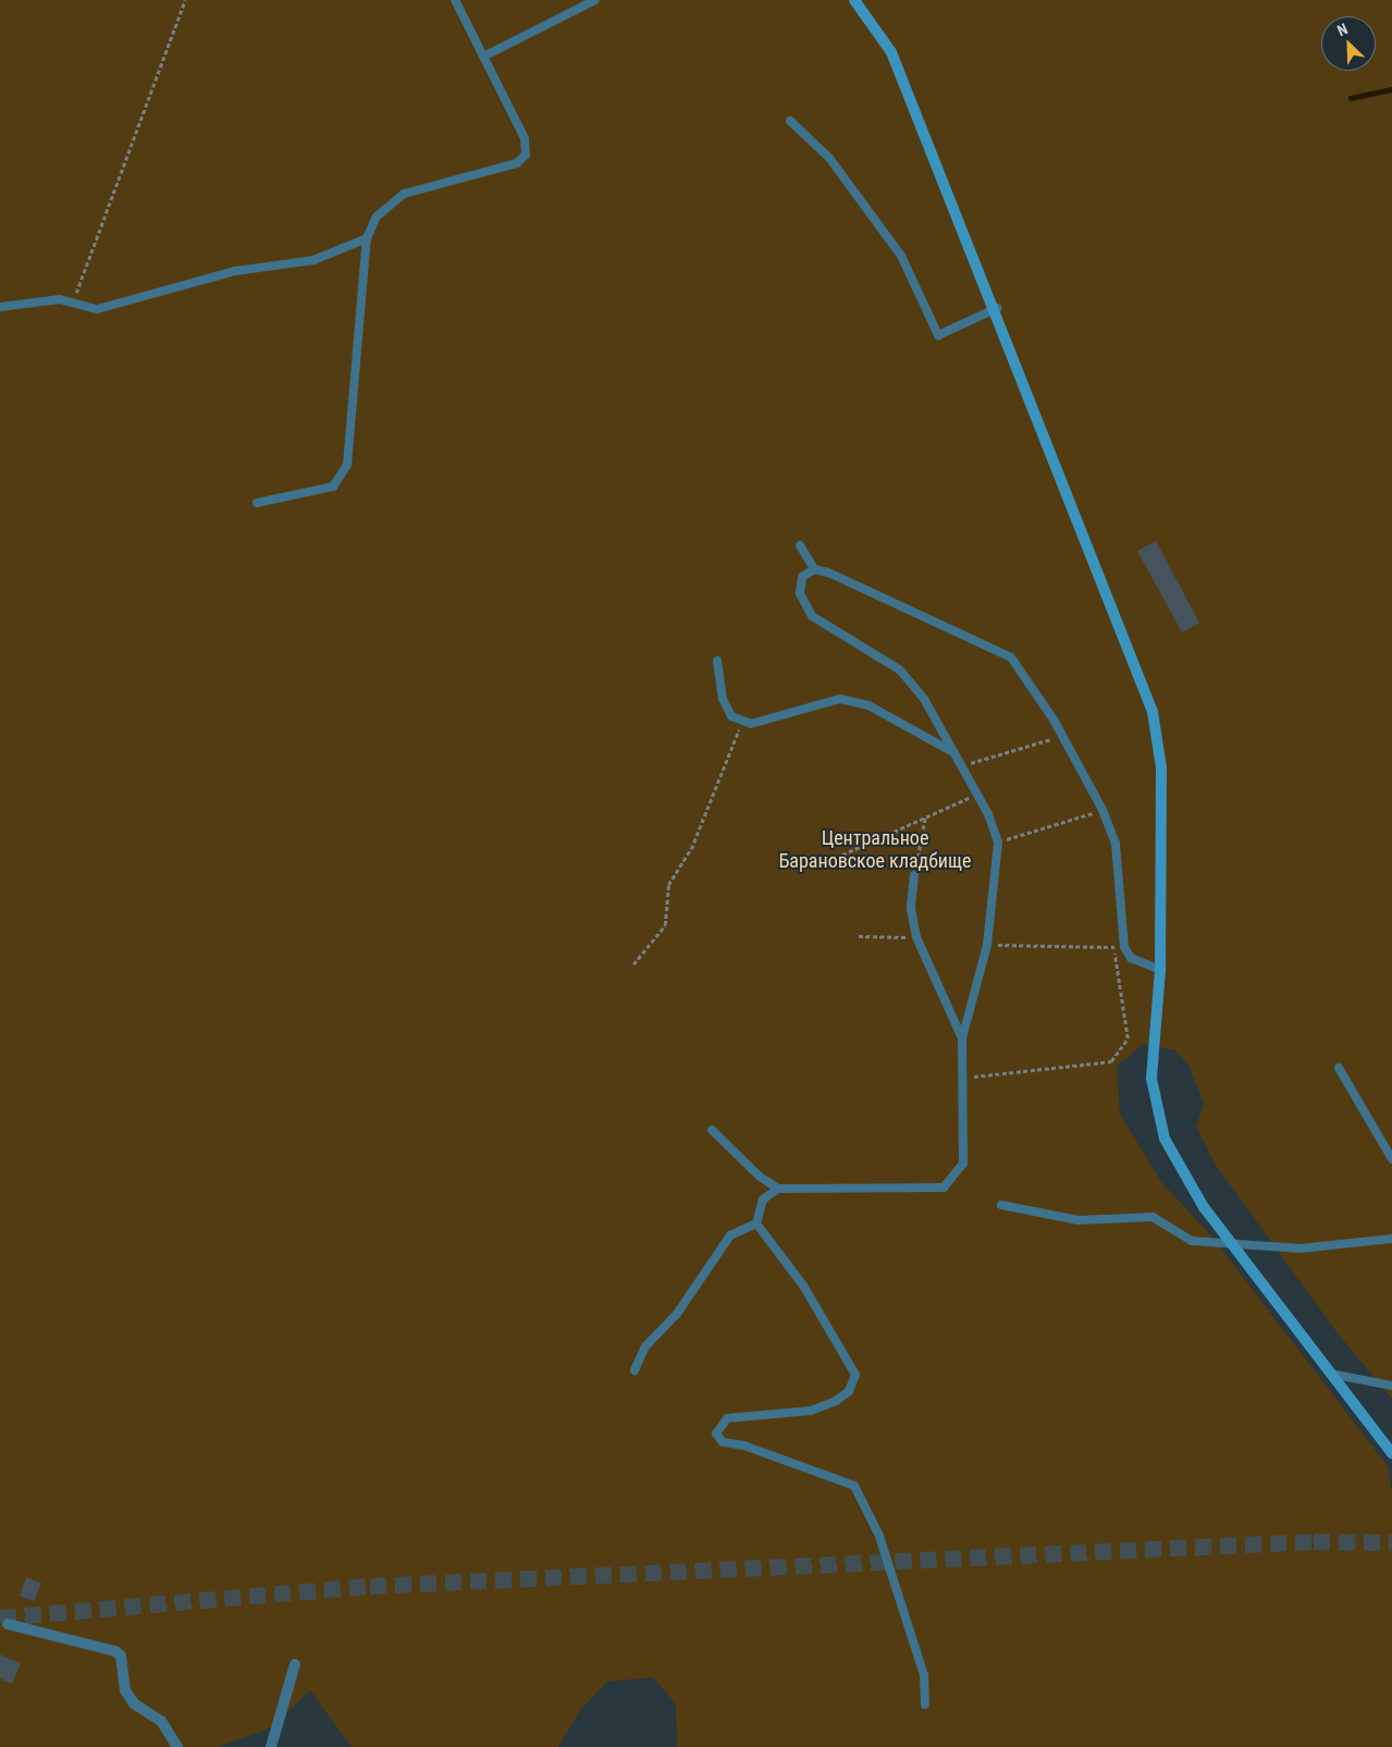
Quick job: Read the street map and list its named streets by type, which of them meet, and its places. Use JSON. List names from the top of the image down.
{
  "parks": ["Центральное Барановское кладбище"],
  "north": "top left"
}
